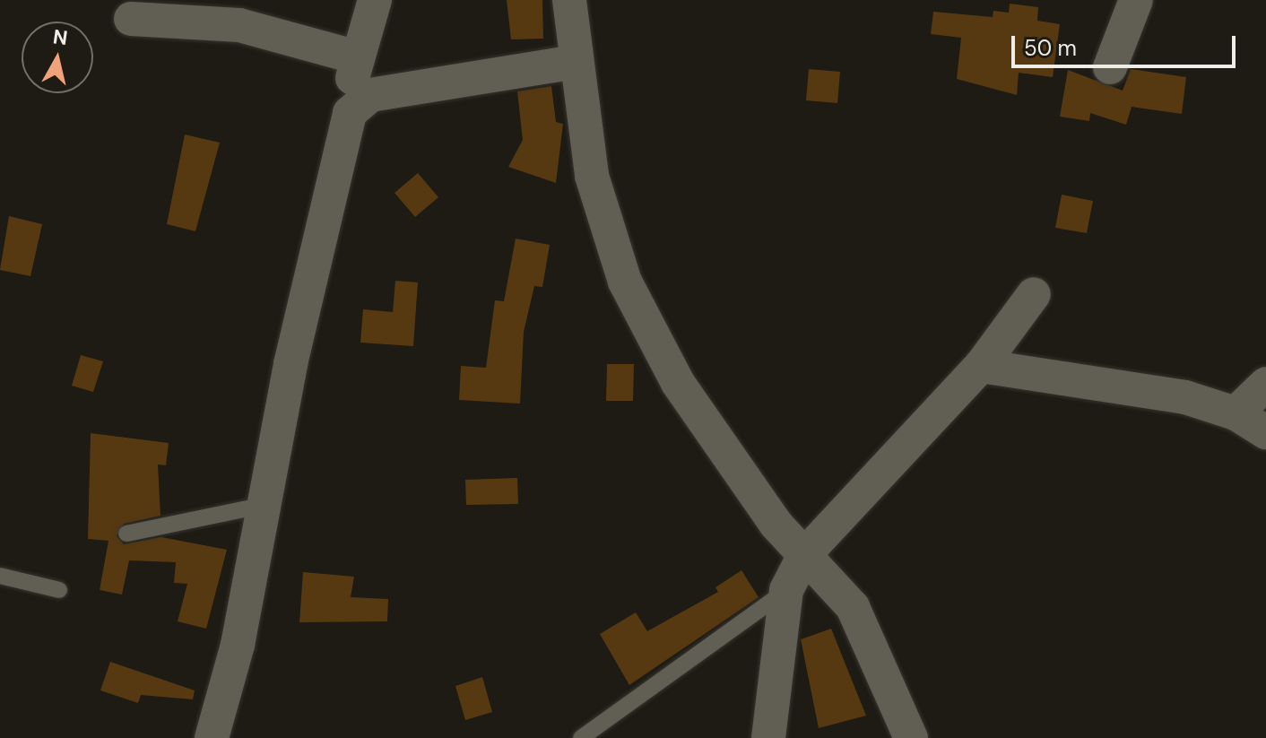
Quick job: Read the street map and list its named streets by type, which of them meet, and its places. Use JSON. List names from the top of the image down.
{
  "scale_bar": "50 m",
  "north": "top"
}
